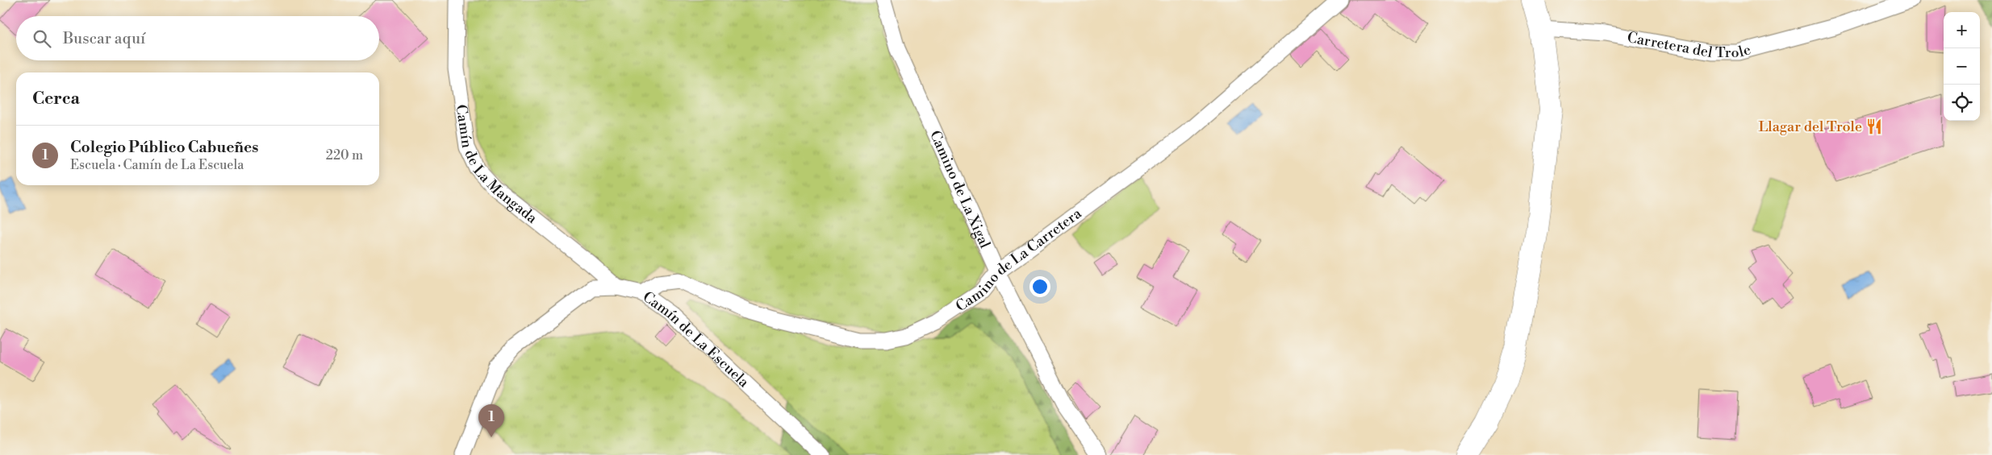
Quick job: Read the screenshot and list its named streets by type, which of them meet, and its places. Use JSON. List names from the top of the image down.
{
  "streets": {
    "street": [
      "Carretera del Trole",
      "Camín de La Mangada",
      "Camino de La Xigal",
      "Camino de La Carretera",
      "Camín de La Escuela"
    ]
  },
  "crossings": [
    ["Camín de La Mangada", "Camín de La Escuela"],
    ["Camino de La Xigal", "Camino de La Carretera"],
    ["Camino de La Carretera", "Camín de La Escuela"]
  ],
  "places": {
    "restaurant": ["Llagar del Trole"]
  },
  "page": {
    "map_buttons": ["+", "−"],
    "search": "Buscar aquí",
    "heading": "Cerca",
    "list": [
      {
        "mark": "1",
        "name": "Colegio Público Cabueñes",
        "note": "Escuela · Camín de La Escuela",
        "value": "220 m"
      }
    ],
    "pins": "1"
  }
}
